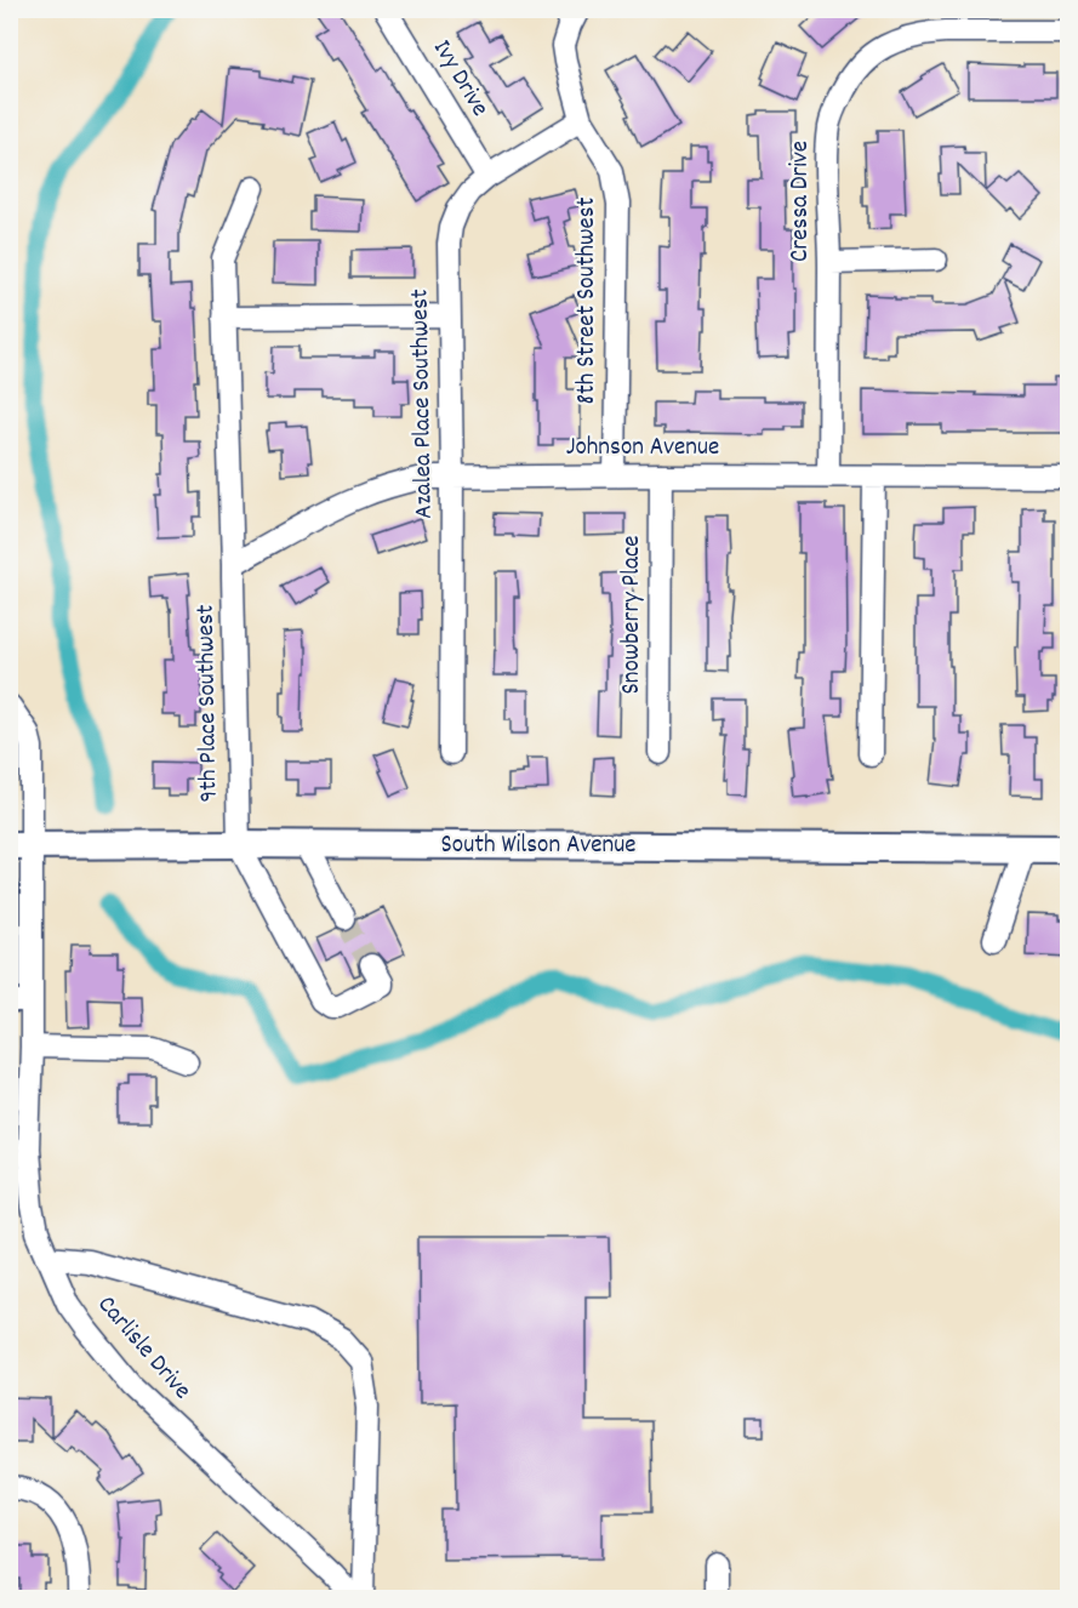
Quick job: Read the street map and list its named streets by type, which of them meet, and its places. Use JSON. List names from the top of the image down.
{
  "streets": {
    "main road": ["South Wilson Avenue"],
    "street": [
      "Ivy Drive",
      "Cressa Drive",
      "8th Street Southwest",
      "Azalea Place Southwest",
      "Johnson Avenue",
      "Snowberry Place",
      "9th Place Southwest",
      "Carlisle Drive"
    ]
  },
  "crossings": [
    ["Ivy Drive", "Azalea Place Southwest"],
    ["Cressa Drive", "Johnson Avenue"],
    ["8th Street Southwest", "Azalea Place Southwest"],
    ["8th Street Southwest", "Johnson Avenue"],
    ["Azalea Place Southwest", "Johnson Avenue"],
    ["Johnson Avenue", "Snowberry Place"],
    ["Johnson Avenue", "9th Place Southwest"],
    ["9th Place Southwest", "South Wilson Avenue"],
    ["South Wilson Avenue", "Carlisle Drive"]
  ]
}
